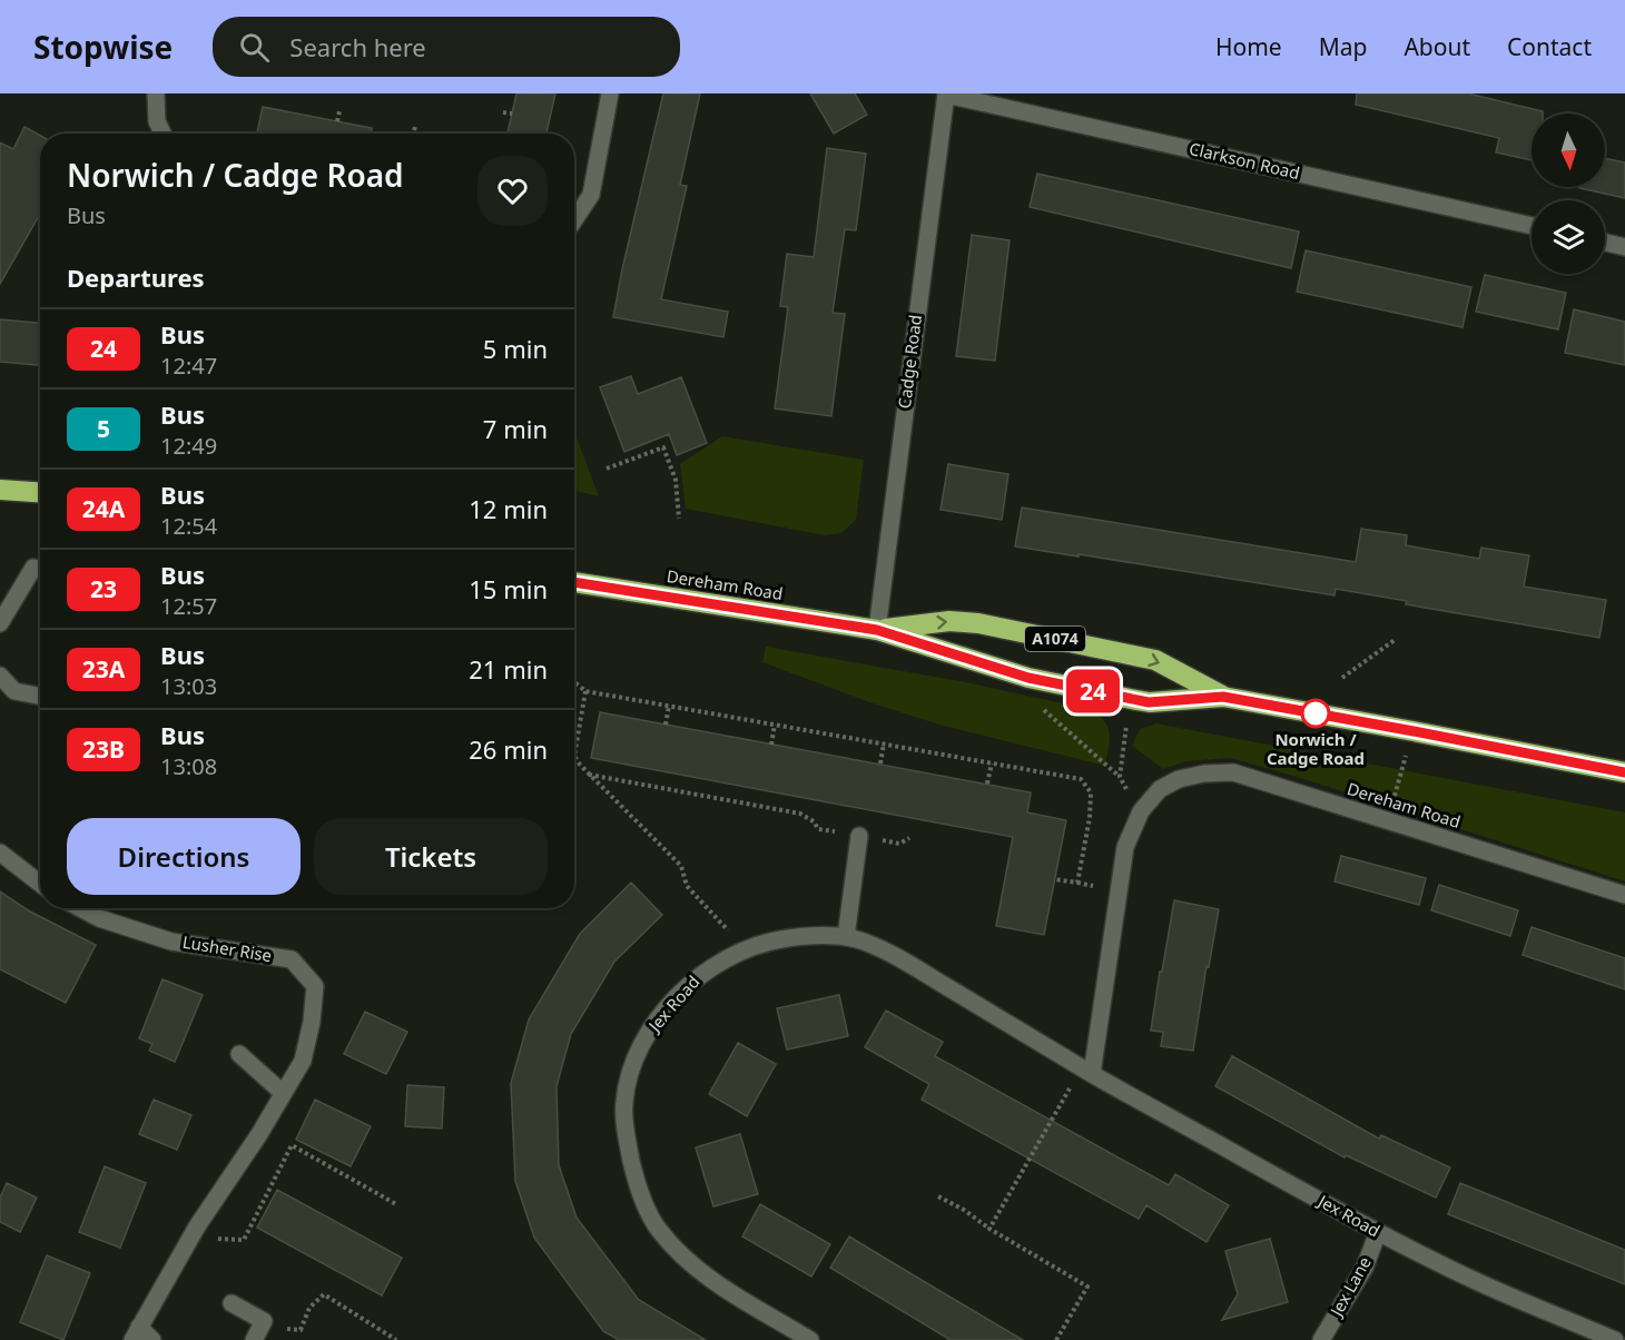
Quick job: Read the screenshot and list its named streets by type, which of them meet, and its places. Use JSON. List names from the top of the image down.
{
  "streets": {
    "highway": ["Dereham Road", "A1074"],
    "street": [
      "Clarkson Road",
      "Cadge Road",
      "Lusher Rise",
      "Jex Road",
      "Jex Lane"
    ]
  },
  "crossings": [
    ["Clarkson Road", "Cadge Road"],
    ["Cadge Road", "Dereham Road"],
    ["Jex Road", "Jex Lane"]
  ],
  "places": ["Norwich / Cadge Road"],
  "lines": ["bus line 24"],
  "north": "bottom",
  "page": {
    "header": "Stopwise",
    "search": "Search here",
    "nav": [
      "Home",
      "Map",
      "About",
      "Contact"
    ],
    "on_map": "24",
    "heading": [
      ["Norwich / Cadge Road", "Bus"],
      "Departures"
    ],
    "list": [
      {
        "mark": "24",
        "name": "Bus",
        "note": "12:47",
        "value": "5 min"
      },
      {
        "mark": "5",
        "name": "Bus",
        "note": "12:49",
        "value": "7 min"
      },
      {
        "mark": "24A",
        "name": "Bus",
        "note": "12:54",
        "value": "12 min"
      },
      {
        "mark": "23",
        "name": "Bus",
        "note": "12:57",
        "value": "15 min"
      },
      {
        "mark": "23A",
        "name": "Bus",
        "note": "13:03",
        "value": "21 min"
      },
      {
        "mark": "23B",
        "name": "Bus",
        "note": "13:08",
        "value": "26 min"
      }
    ],
    "buttons": ["Directions", "Tickets"]
  }
}
